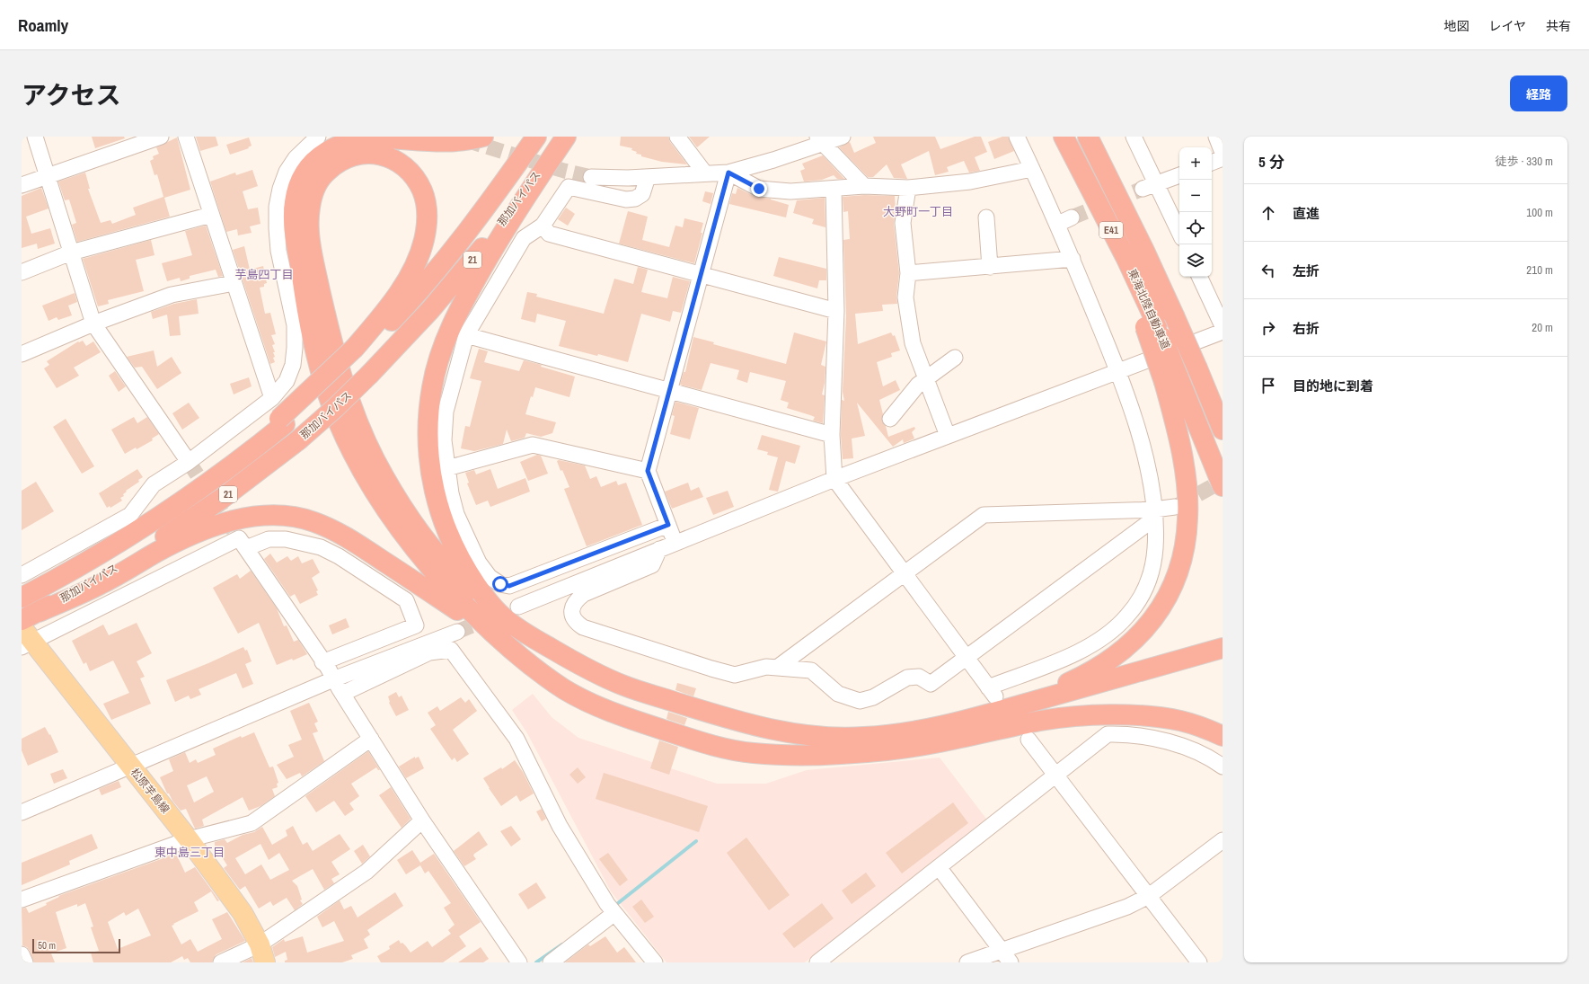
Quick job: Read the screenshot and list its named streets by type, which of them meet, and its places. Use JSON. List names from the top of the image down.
{
  "streets": {
    "highway": [
      "那加バイパス",
      "E41",
      "21",
      "東海北陸自動車道"
    ],
    "main road": ["松原芋島線"]
  },
  "districts": ["大野町一丁目", "芋島四丁目", "東中島三丁目"],
  "scale_bar": "50 m",
  "page": {
    "header": "Roamly",
    "nav": ["地図", "レイヤ", "共有"],
    "title": "アクセス",
    "buttons": "経路",
    "heading": ["5 分", "徒歩 · 330 m"],
    "map_buttons": ["+", "−"],
    "list": [
      ["直進", "100 m"],
      ["左折", "210 m"],
      ["右折", "20 m"],
      "目的地に到着"
    ],
    "scale": "50 m"
  }
}
